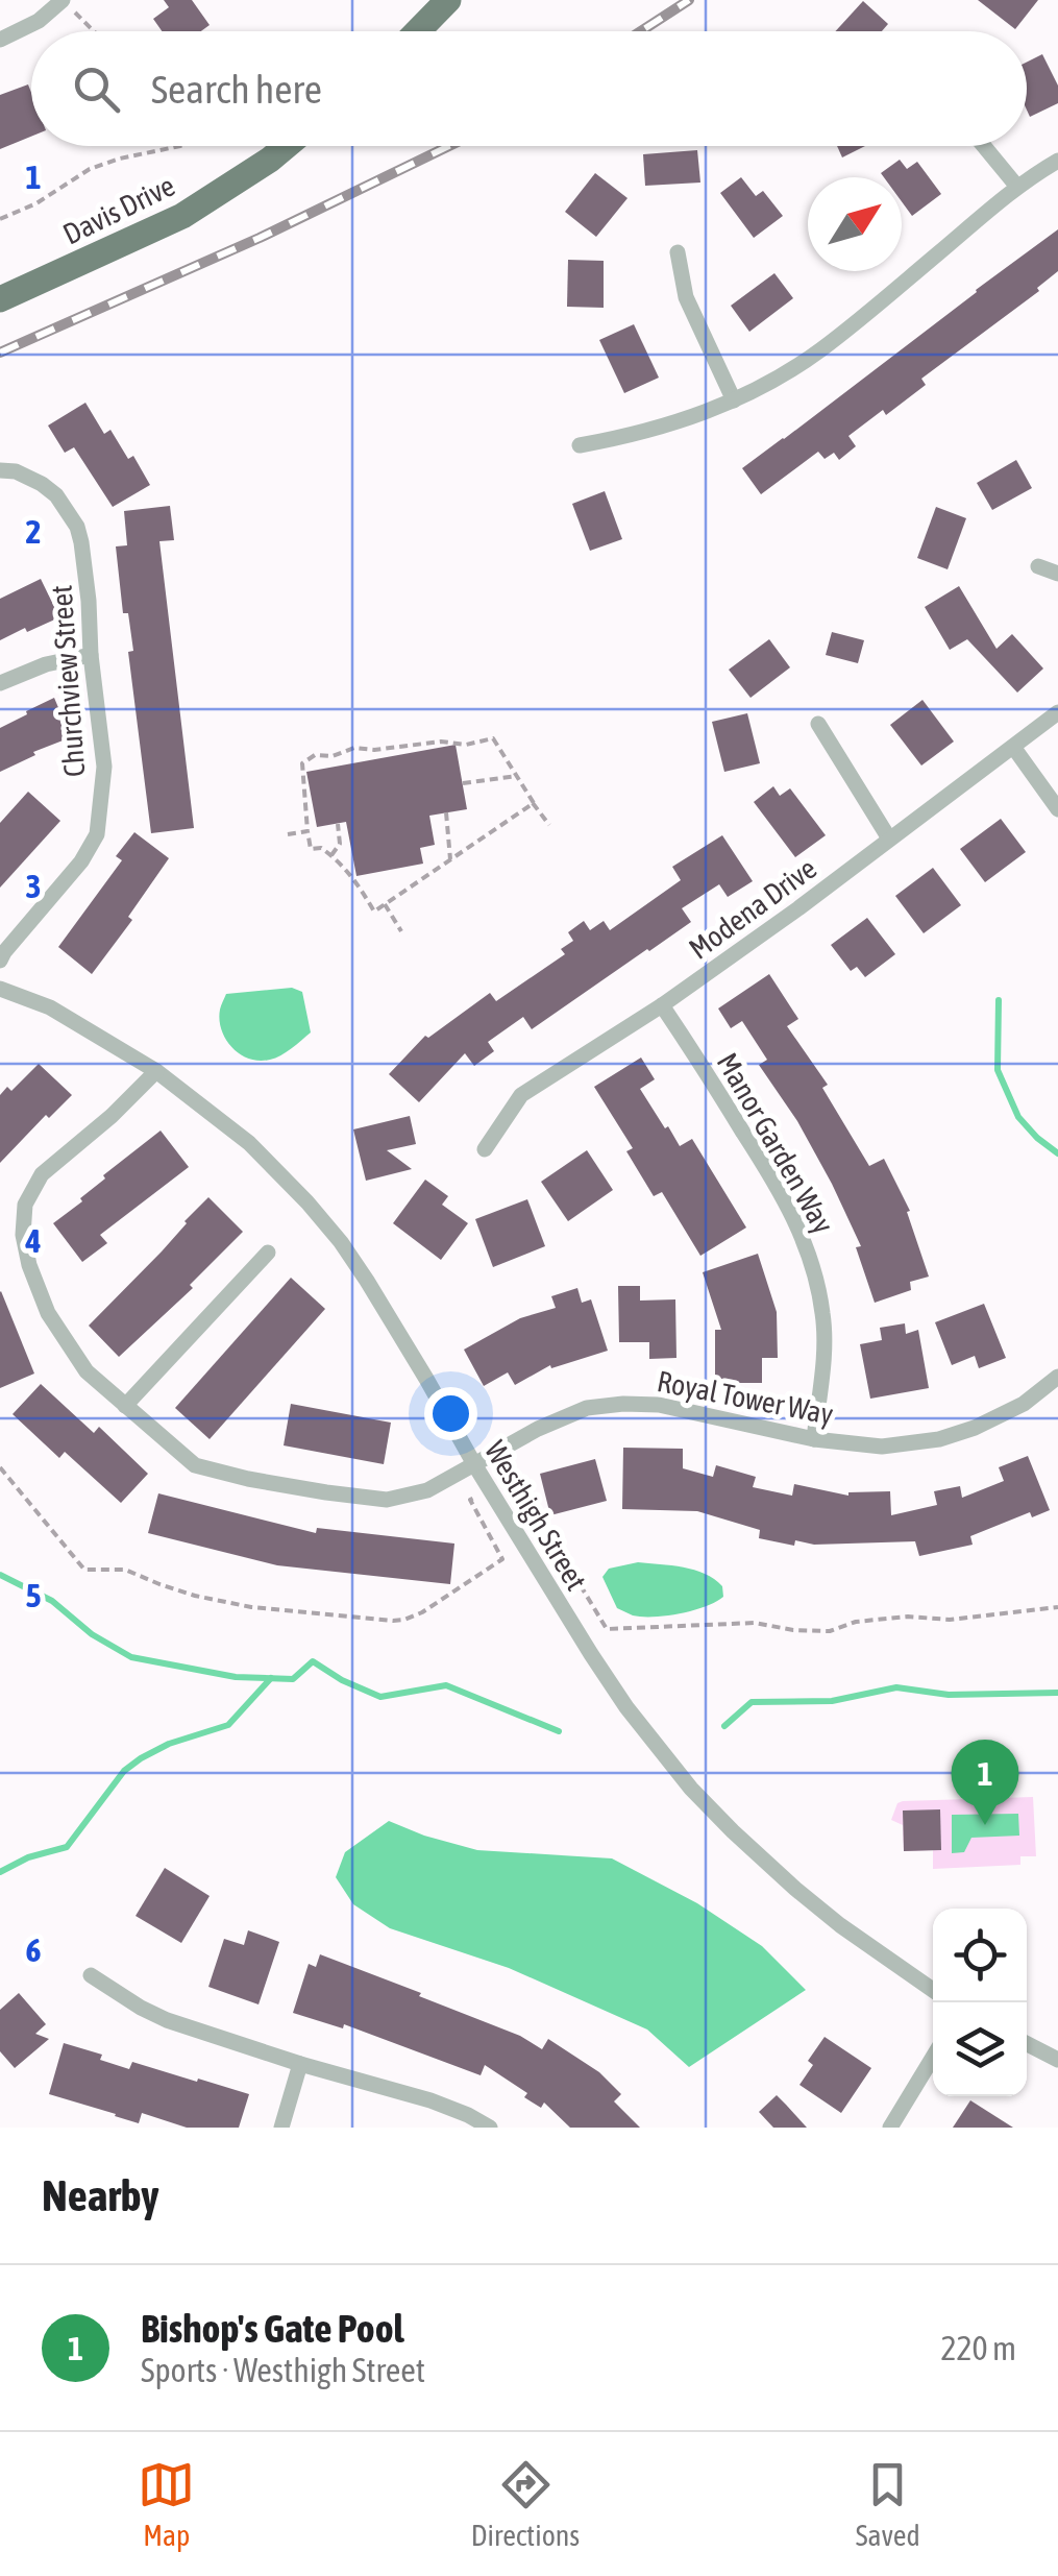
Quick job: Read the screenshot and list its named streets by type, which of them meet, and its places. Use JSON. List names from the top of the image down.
{
  "streets": {
    "main road": ["Davis Drive"],
    "street": [
      "Churchview Street",
      "Modena Drive",
      "Manor Garden Way",
      "Royal Tower Way",
      "Westhigh Street"
    ]
  },
  "crossings": [
    ["Modena Drive", "Manor Garden Way"],
    ["Manor Garden Way", "Royal Tower Way"],
    ["Royal Tower Way", "Westhigh Street"]
  ],
  "north": "top right",
  "page": {
    "search": "Search here",
    "pins": "1",
    "heading": "Nearby",
    "list": [
      {
        "mark": "1",
        "name": "Bishop's Gate Pool",
        "note": "Sports · Westhigh Street",
        "value": "220 m"
      }
    ],
    "nav": ["Map", "Directions", "Saved"]
  },
  "grid": {
    "rows": [
      "1",
      "2",
      "3",
      "4",
      "5",
      "6"
    ]
  }
}
